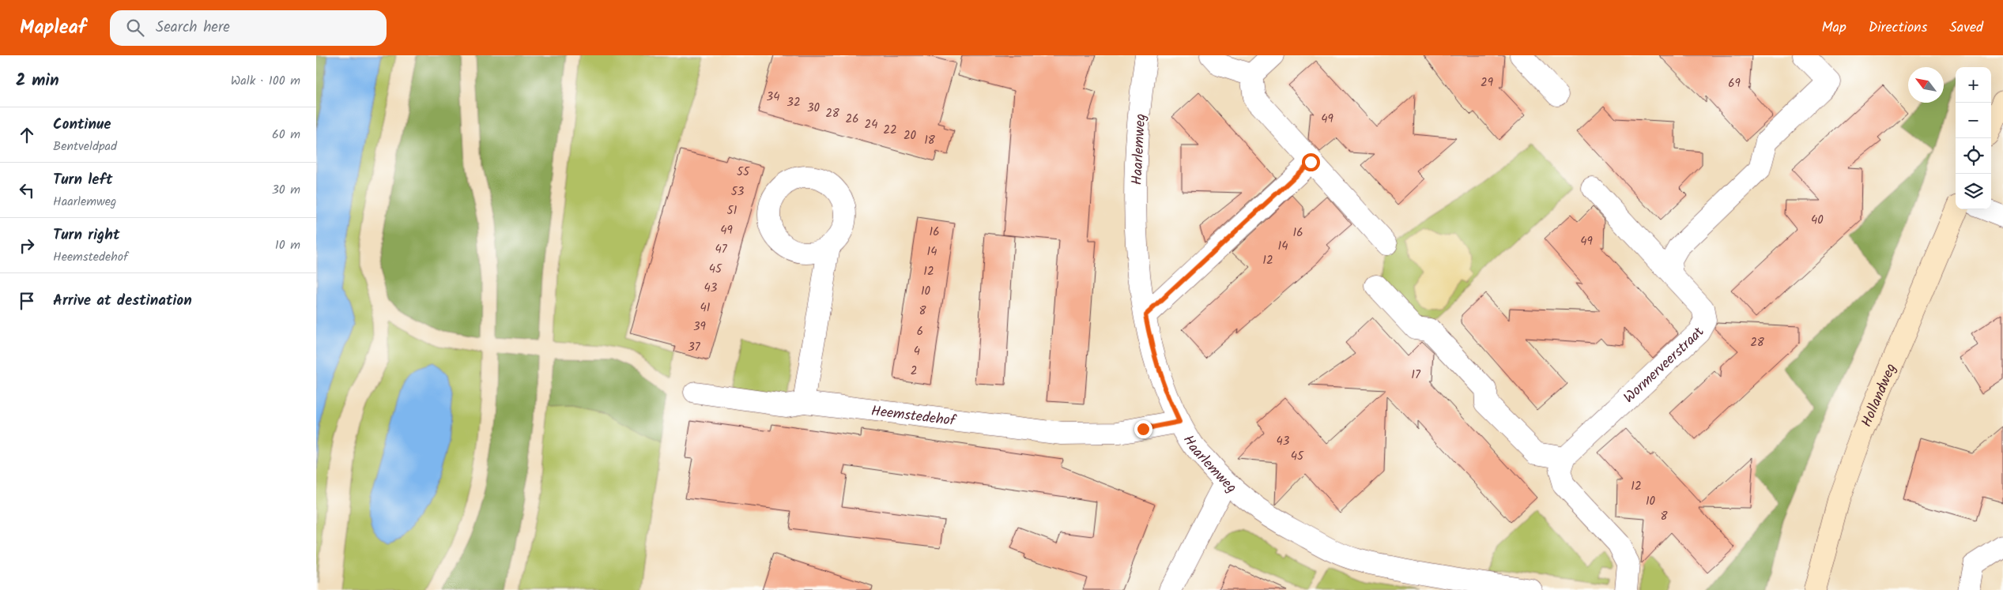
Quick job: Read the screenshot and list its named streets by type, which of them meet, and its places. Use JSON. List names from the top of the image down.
{
  "streets": {
    "street": [
      "Haarlemweg",
      "Wormerveerstraat",
      "Hollandweg",
      "Heemstedehof"
    ]
  },
  "crossings": [
    ["Haarlemweg", "Heemstedehof"]
  ],
  "house_numbers": [
    "29",
    "69",
    "34",
    "32",
    "30",
    "28",
    "26",
    "49",
    "24",
    "22",
    "20",
    "18",
    "55",
    "53",
    "51",
    "40",
    "49",
    "16",
    "16",
    "49",
    "14",
    "47",
    "14",
    "12",
    "45",
    "12",
    "43",
    "10",
    "41",
    "8",
    "39",
    "6",
    "28",
    "37",
    "4",
    "2",
    "17",
    "43",
    "45",
    "12",
    "10",
    "8"
  ],
  "north": "top left",
  "page": {
    "header": "Mapleaf",
    "search": "Search here",
    "nav": ["Map", "Directions", "Saved"],
    "heading": ["2 min", "Walk · 100 m"],
    "map_buttons": ["+", "−"],
    "list": [
      ["Continue", "Bentveldpad", "60 m"],
      ["Turn left", "Haarlemweg", "30 m"],
      ["Turn right", "Heemstedehof", "10 m"],
      "Arrive at destination"
    ]
  }
}
